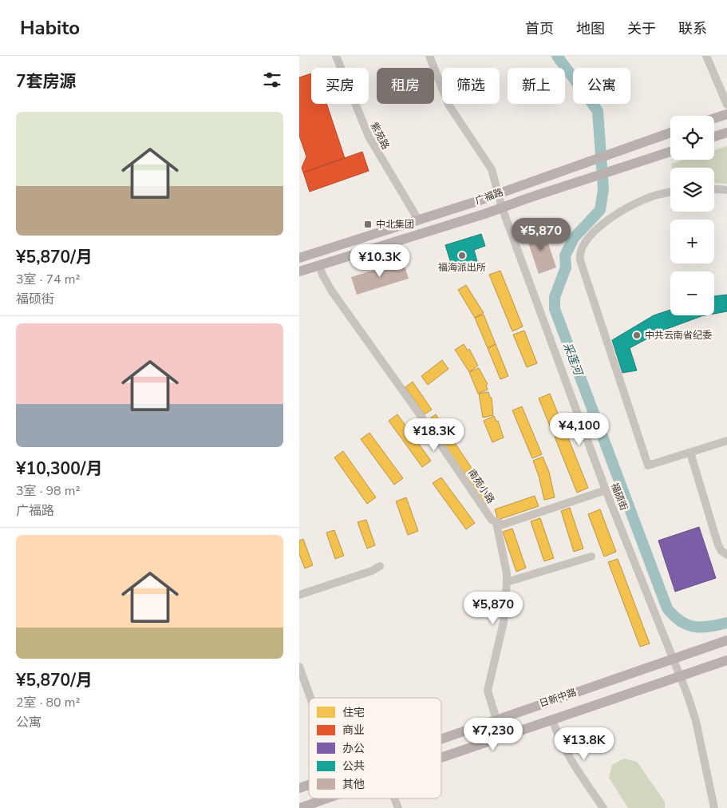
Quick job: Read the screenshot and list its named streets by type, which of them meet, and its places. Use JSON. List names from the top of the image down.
{
  "streets": {
    "main road": ["广福路", "日新中路"],
    "street": ["紫苑路", "南苑小路", "福硕街"]
  },
  "crossings": [
    ["紫苑路", "广福路"],
    ["广福路", "南苑小路"],
    ["广福路", "福硕街"],
    ["福硕街", "日新中路"]
  ],
  "water": ["采莲河"],
  "places": {
    "transit": ["中北集团"],
    "other": ["福海派出所", "中共云南省纪委"]
  },
  "legend": [
    "住宅",
    "商业",
    "办公",
    "公共",
    "其他"
  ],
  "page": {
    "header": "Habito",
    "nav": [
      "首页",
      "地图",
      "关于",
      "联系"
    ],
    "heading": "7套房源",
    "chip": [
      "买房",
      "租房",
      "筛选",
      "新上",
      "公寓"
    ],
    "list": [
      {
        "name": "¥5,870/月",
        "note": "3室 · 74 m² · 福硕街"
      },
      {
        "name": "¥10,300/月",
        "note": "3室 · 98 m² · 广福路"
      },
      {
        "name": "¥5,870/月",
        "note": "2室 · 80 m² · 公寓"
      }
    ],
    "map_buttons": ["+", "−"],
    "price": [
      "¥5,870",
      "¥10.3K",
      "¥4,100",
      "¥18.3K",
      "¥5,870",
      "¥7,230",
      "¥13.8K"
    ]
  }
}
